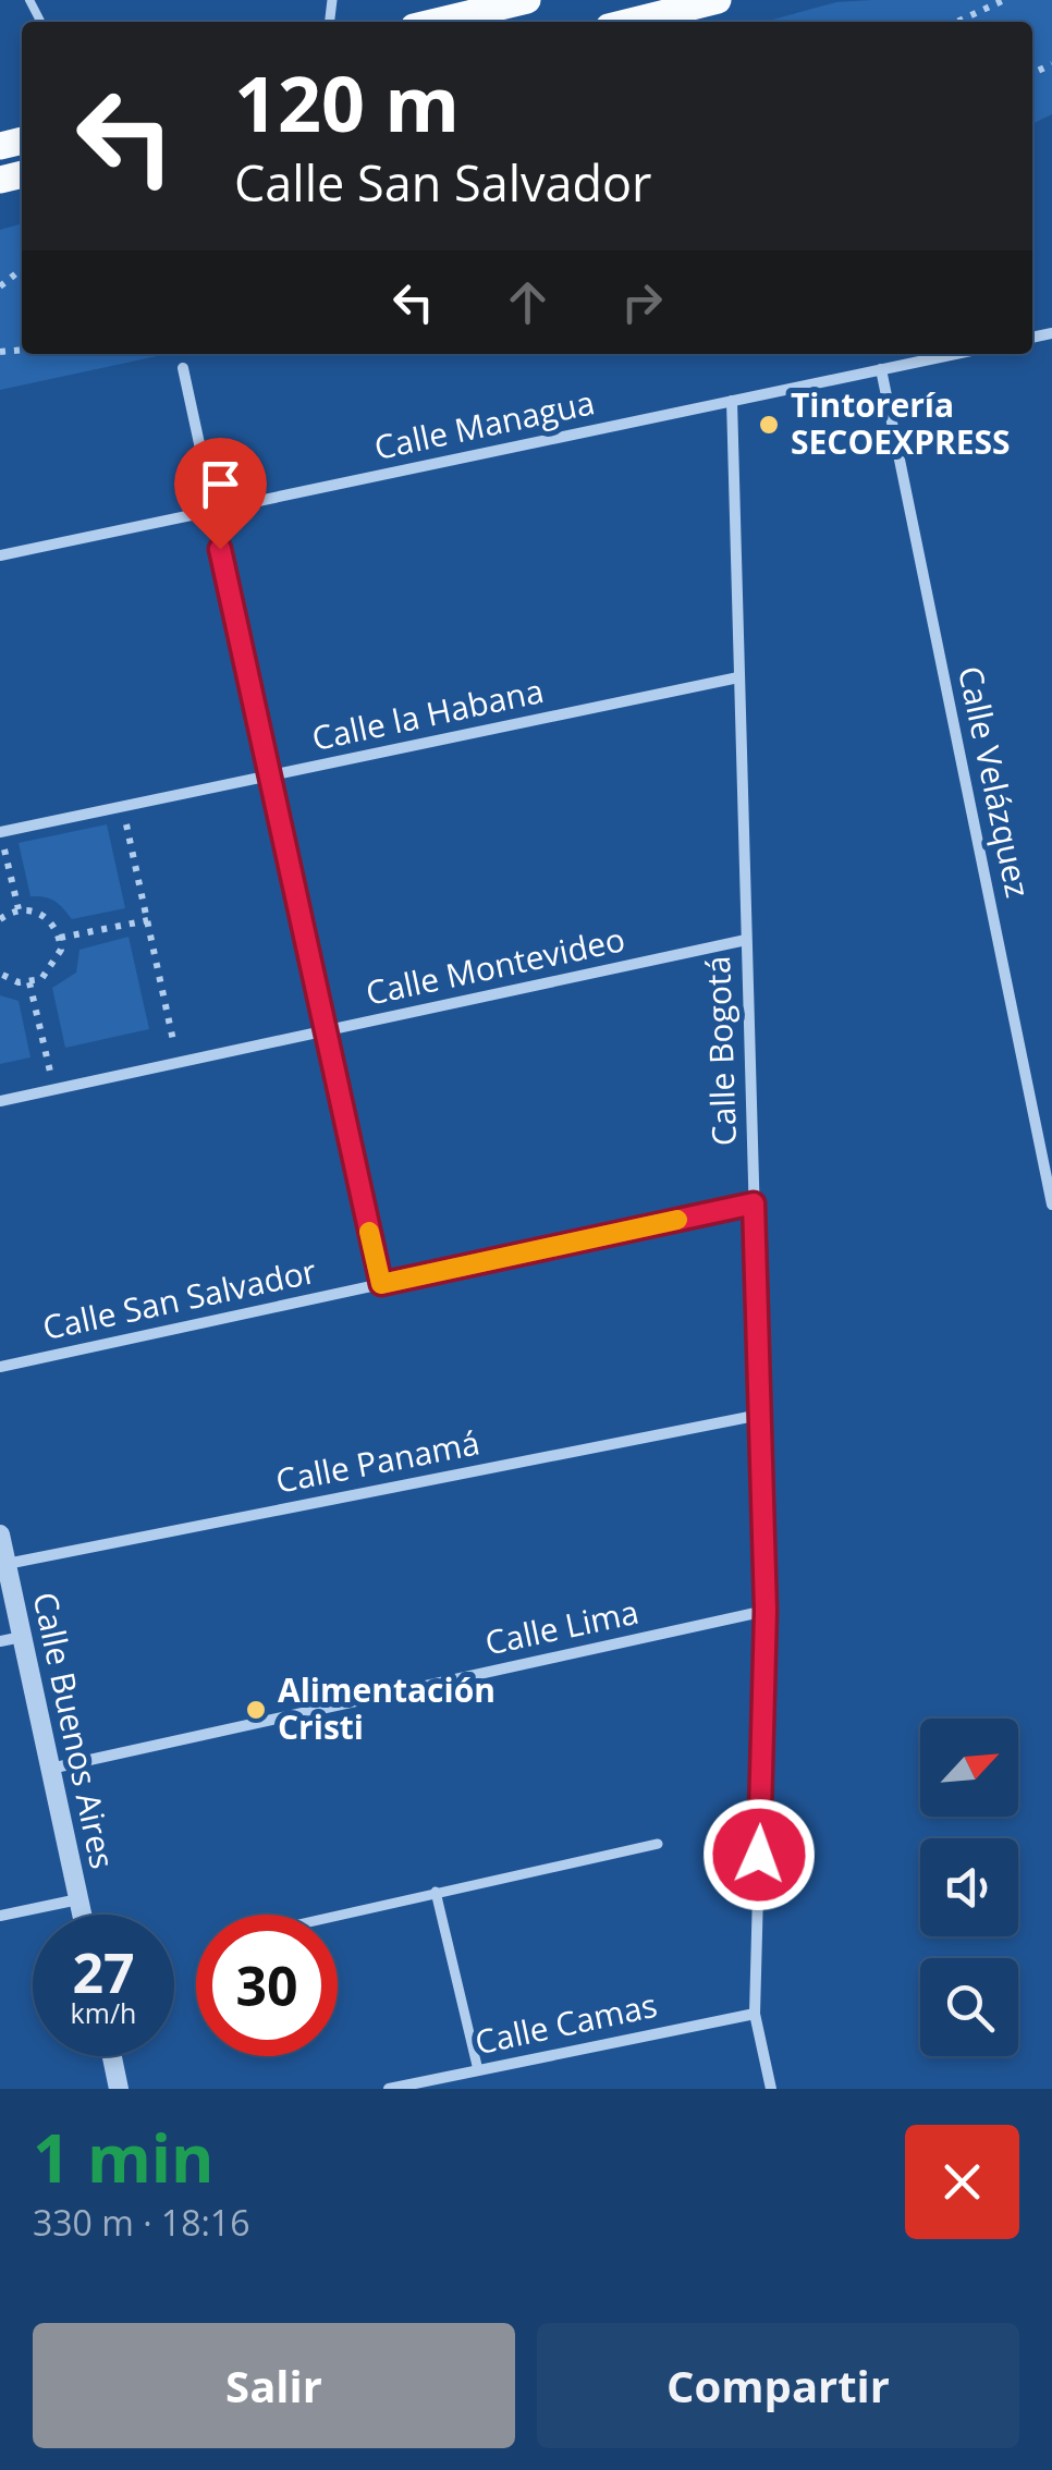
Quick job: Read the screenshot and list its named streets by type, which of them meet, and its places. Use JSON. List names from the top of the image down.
{
  "streets": {
    "street": [
      "Calle Managua",
      "Calle la Habana",
      "Calle Velázquez",
      "Calle Montevideo",
      "Calle Bogotá",
      "Calle San Salvador",
      "Calle Panamá",
      "Calle Lima",
      "Calle Buenos Aires",
      "Calle Camas"
    ]
  },
  "crossings": [
    ["Calle Managua", "Calle Velázquez"],
    ["Calle Managua", "Calle Bogotá"],
    ["Calle la Habana", "Calle Bogotá"],
    ["Calle Montevideo", "Calle Bogotá"],
    ["Calle Bogotá", "Calle San Salvador"],
    ["Calle Bogotá", "Calle Panamá"],
    ["Calle Bogotá", "Calle Lima"],
    ["Calle Bogotá", "Calle Camas"],
    ["Calle Panamá", "Calle Buenos Aires"],
    ["Calle Lima", "Calle Buenos Aires"]
  ],
  "places": ["Tintorería SECOEXPRESS", "Alimentación Cristi"],
  "north": "top right",
  "page": {
    "turn": ["120 m", "Calle San Salvador"],
    "speed": "27 km/h",
    "limit": "30",
    "heading": ["1 min", "330 m · 18:16"],
    "buttons": ["Salir", "Compartir"]
  }
}
